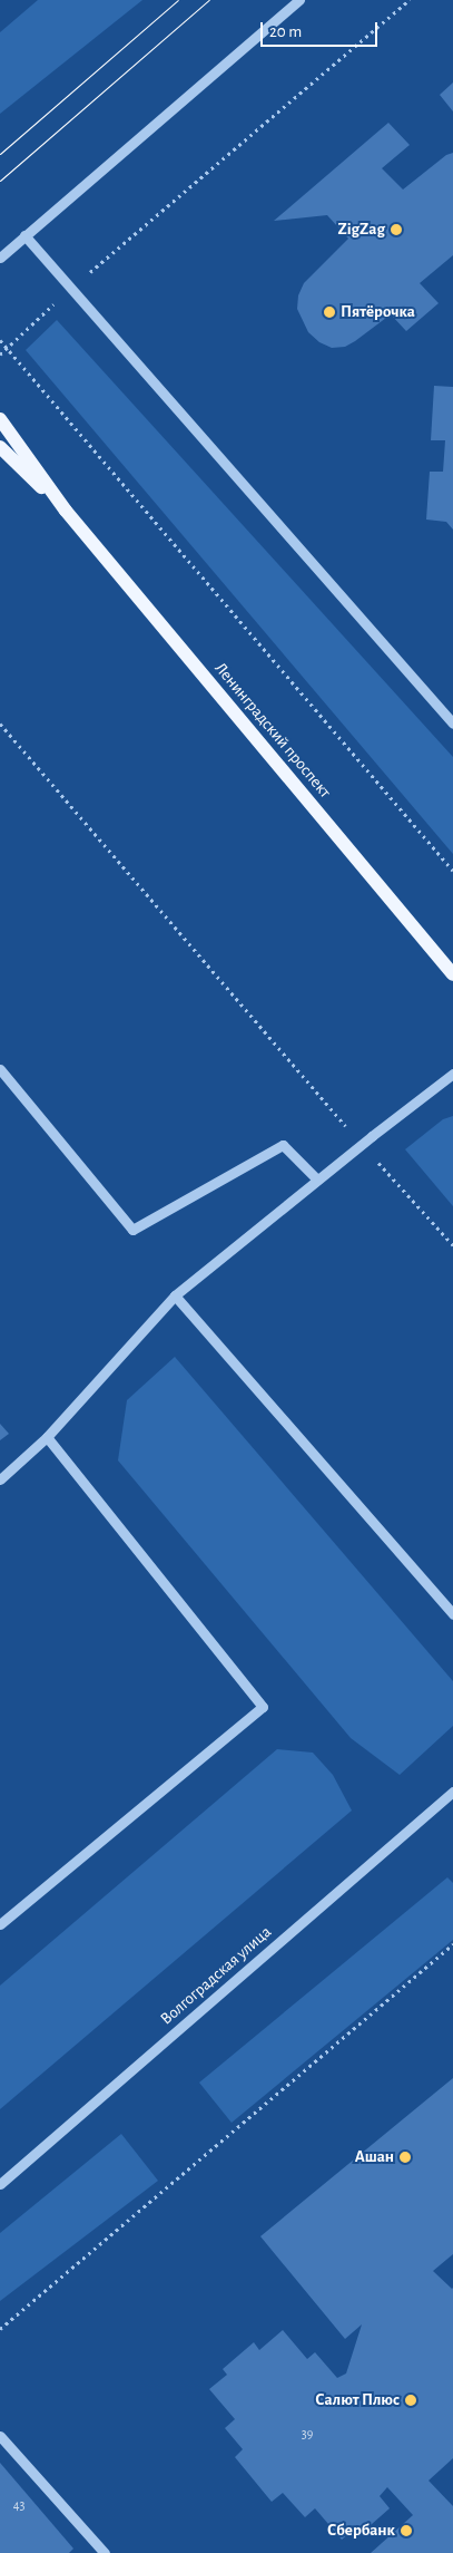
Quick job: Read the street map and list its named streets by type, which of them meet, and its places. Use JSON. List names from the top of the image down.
{
  "streets": {
    "main road": ["Ленинградский проспект"],
    "street": ["Волгоградская улица"]
  },
  "places": [
    "ZigZag",
    "Пятёрочка",
    "Ашан",
    "Салют Плюс",
    "Сбербанк"
  ],
  "house_numbers": ["39", "43"],
  "scale_bar": "20 m"
}
